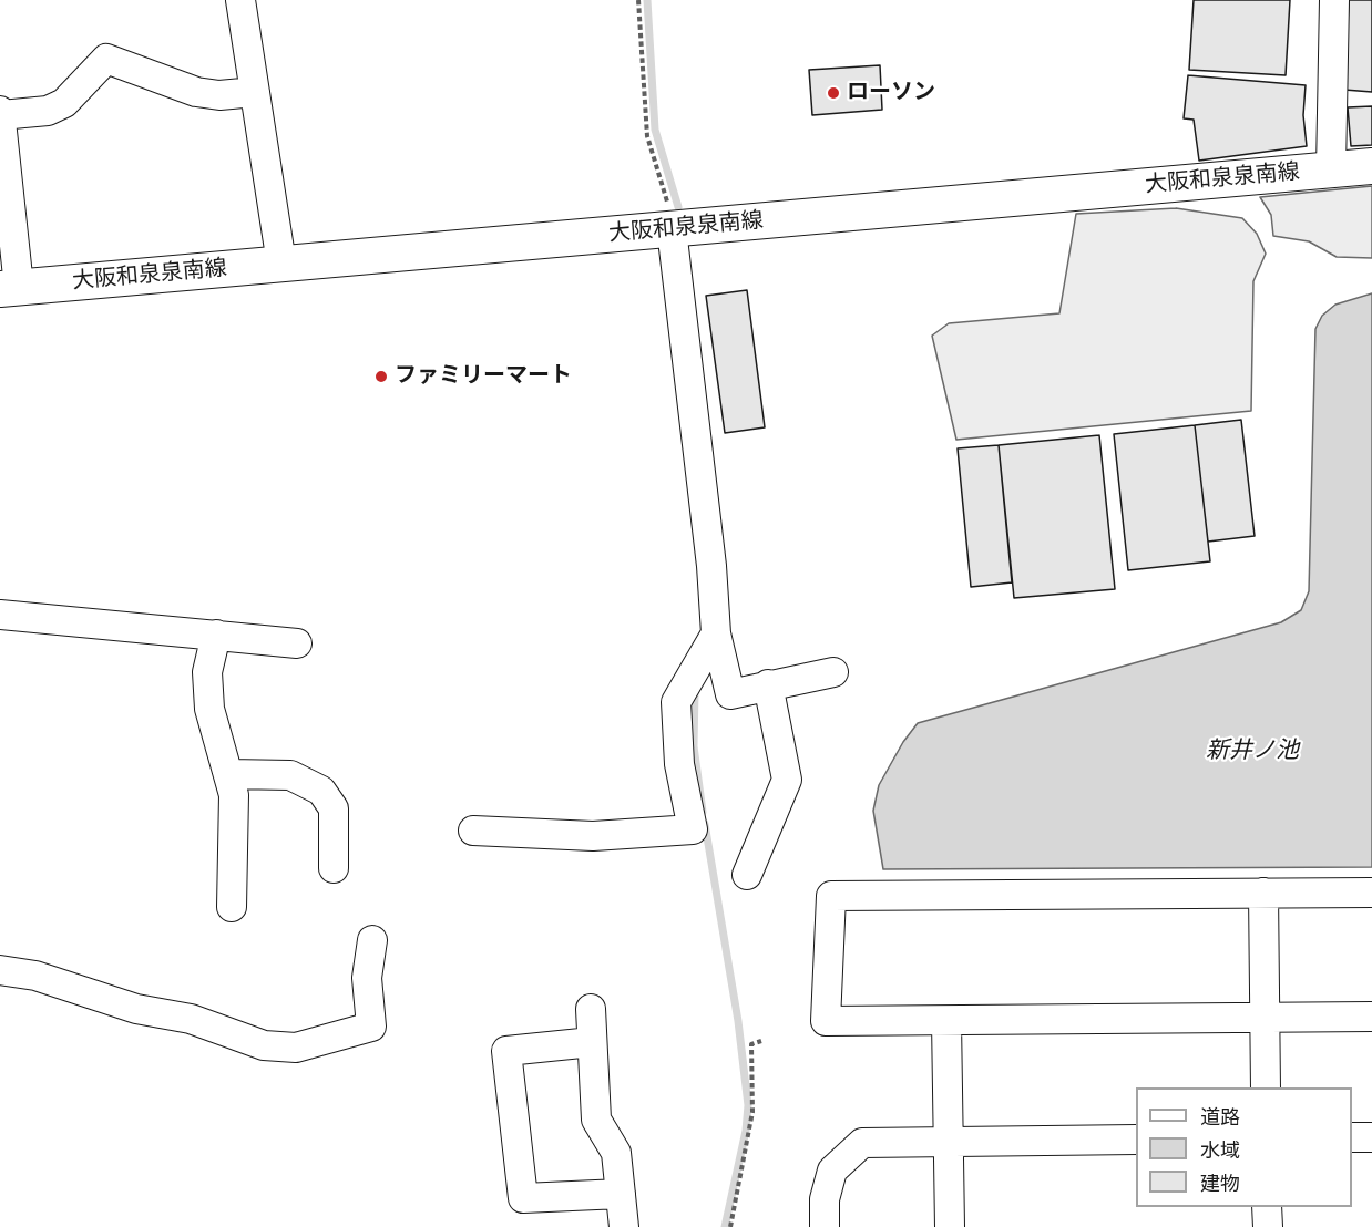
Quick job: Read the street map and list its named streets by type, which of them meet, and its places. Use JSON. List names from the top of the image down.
{
  "streets": {
    "main road": ["大阪和泉泉南線"]
  },
  "water": ["新井ノ池"],
  "places": ["ローソン", "ファミリーマート"],
  "legend": ["道路", "水域", "建物"]
}
